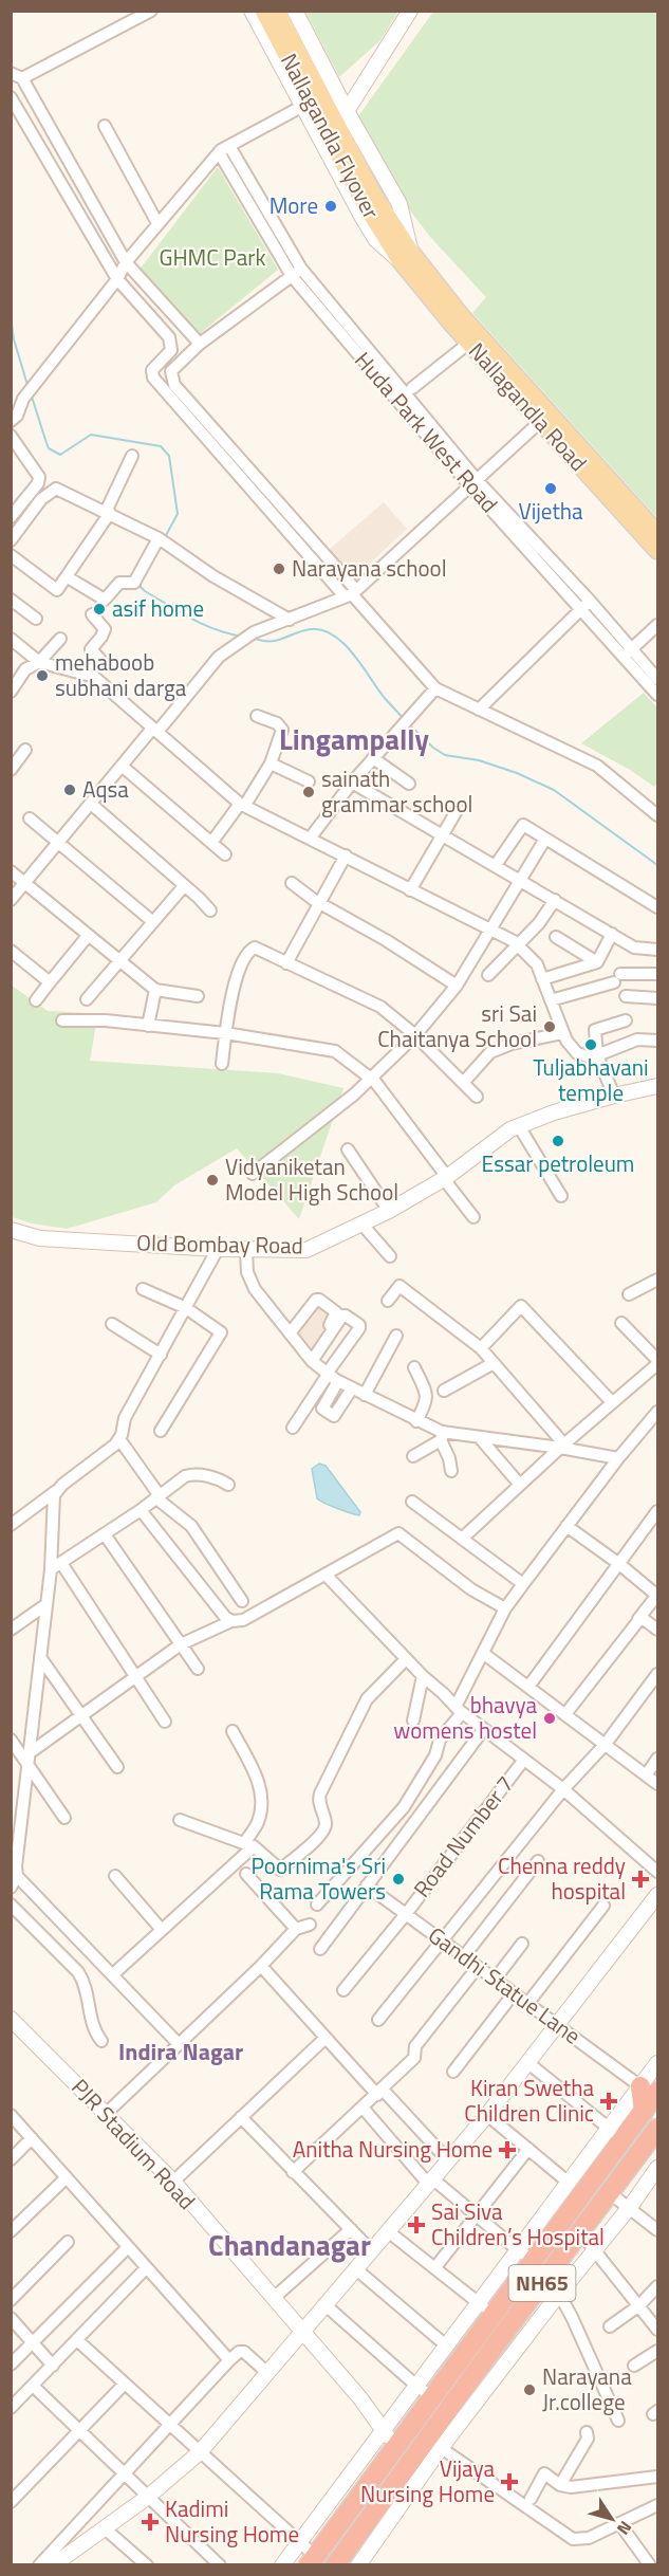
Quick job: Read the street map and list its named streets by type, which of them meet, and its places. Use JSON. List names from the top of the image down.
{
  "streets": {
    "highway": ["NH65"],
    "main road": ["Nallagandla Flyover", "Nallagandla Road"],
    "street": [
      "Huda Park West Road",
      "Old Bombay Road",
      "Road Number 7",
      "Gandhi Statue Lane",
      "PJR Stadium Road"
    ]
  },
  "crossings": [
    ["Nallagandla Flyover", "Nallagandla Road"],
    ["Road Number 7", "Gandhi Statue Lane"],
    ["Gandhi Statue Lane", "NH65"]
  ],
  "districts": ["Lingampally", "Indira Nagar", "Chandanagar"],
  "parks": ["GHMC Park"],
  "places": {
    "other": [
      "More",
      "Vijetha",
      "Narayana school",
      "asif home",
      "mehaboob subhani darga",
      "Aqsa",
      "sainath grammar school",
      "sri Sai Chaitanya School",
      "Tuljabhavani temple",
      "Essar petroleum",
      "Vidyaniketan Model High School",
      "bhavya womens hostel",
      "Poornima's Sri Rama Towers",
      "Narayana Jr.college"
    ],
    "health": [
      "Chenna reddy hospital",
      "Kiran Swetha Children Clinic",
      "Anitha Nursing Home",
      "Sai Siva Children’s Hospital",
      "Vijaya Nursing Home",
      "Kadimi Nursing Home"
    ]
  },
  "north": "bottom right"
}
